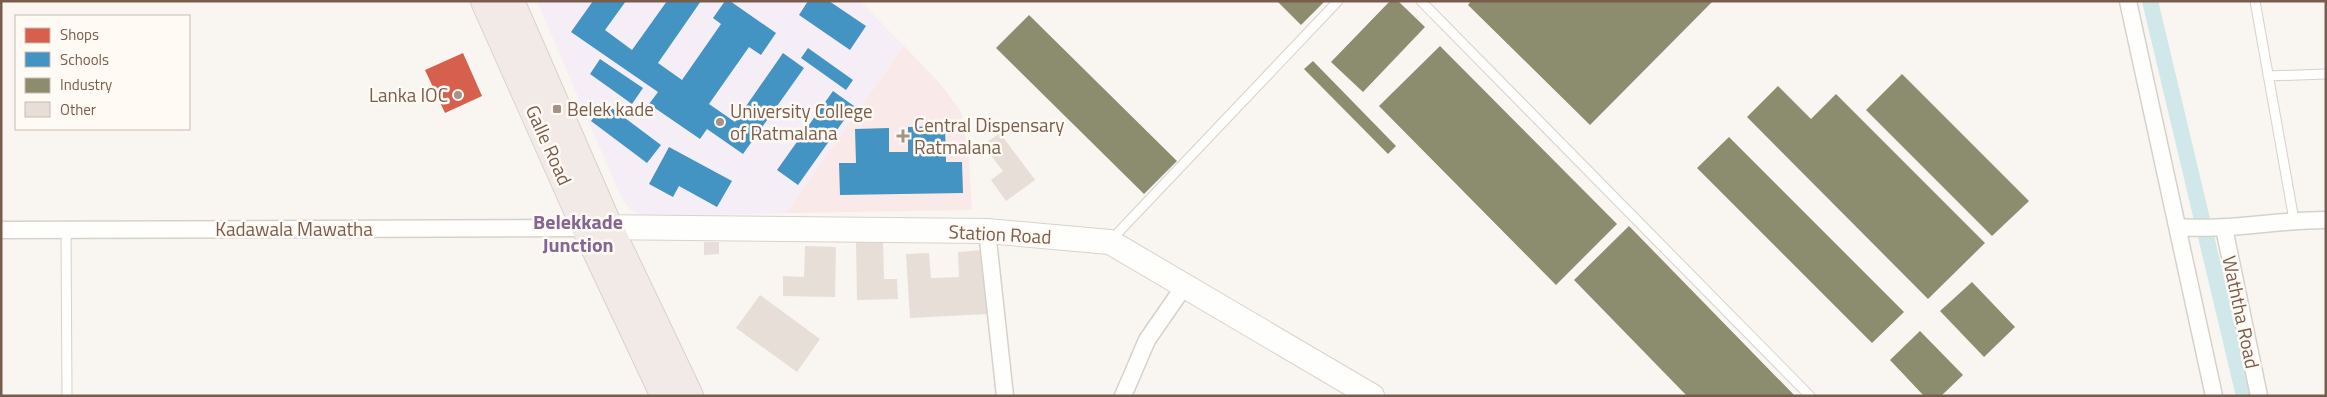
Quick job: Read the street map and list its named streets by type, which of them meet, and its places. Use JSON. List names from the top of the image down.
{
  "streets": {
    "highway": ["Galle Road"],
    "street": ["Kadawala Mawatha", "Station Road", "Waththa Road"]
  },
  "crossings": [
    ["Galle Road", "Kadawala Mawatha"],
    ["Galle Road", "Station Road"],
    ["Kadawala Mawatha", "Station Road"]
  ],
  "districts": ["Belekkade Junction"],
  "places": {
    "other": ["Lanka IOC", "University College of Ratmalana"],
    "transit": ["Belek kade"],
    "health": ["Central Dispensary Ratmalana"]
  },
  "legend": [
    "Shops",
    "Schools",
    "Industry",
    "Other"
  ]
}
